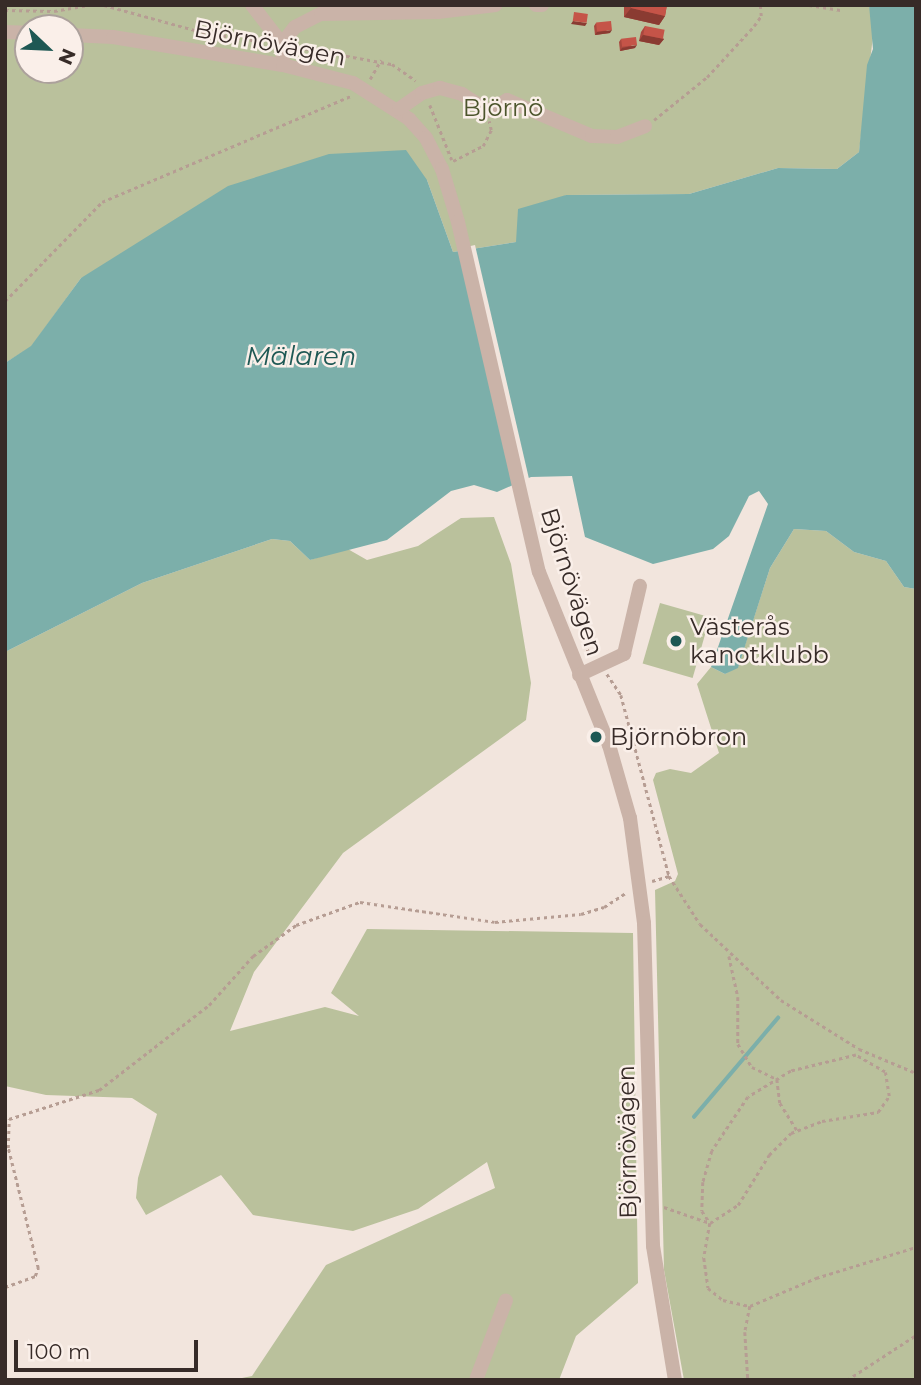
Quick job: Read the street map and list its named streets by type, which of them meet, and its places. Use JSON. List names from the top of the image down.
{
  "streets": {
    "street": ["Björnövägen"]
  },
  "water": ["Mälaren"],
  "parks": ["Björnö"],
  "places": ["Västerås kanotklubb", "Björnöbron"],
  "scale_bar": "100 m",
  "north": "bottom right"
}
